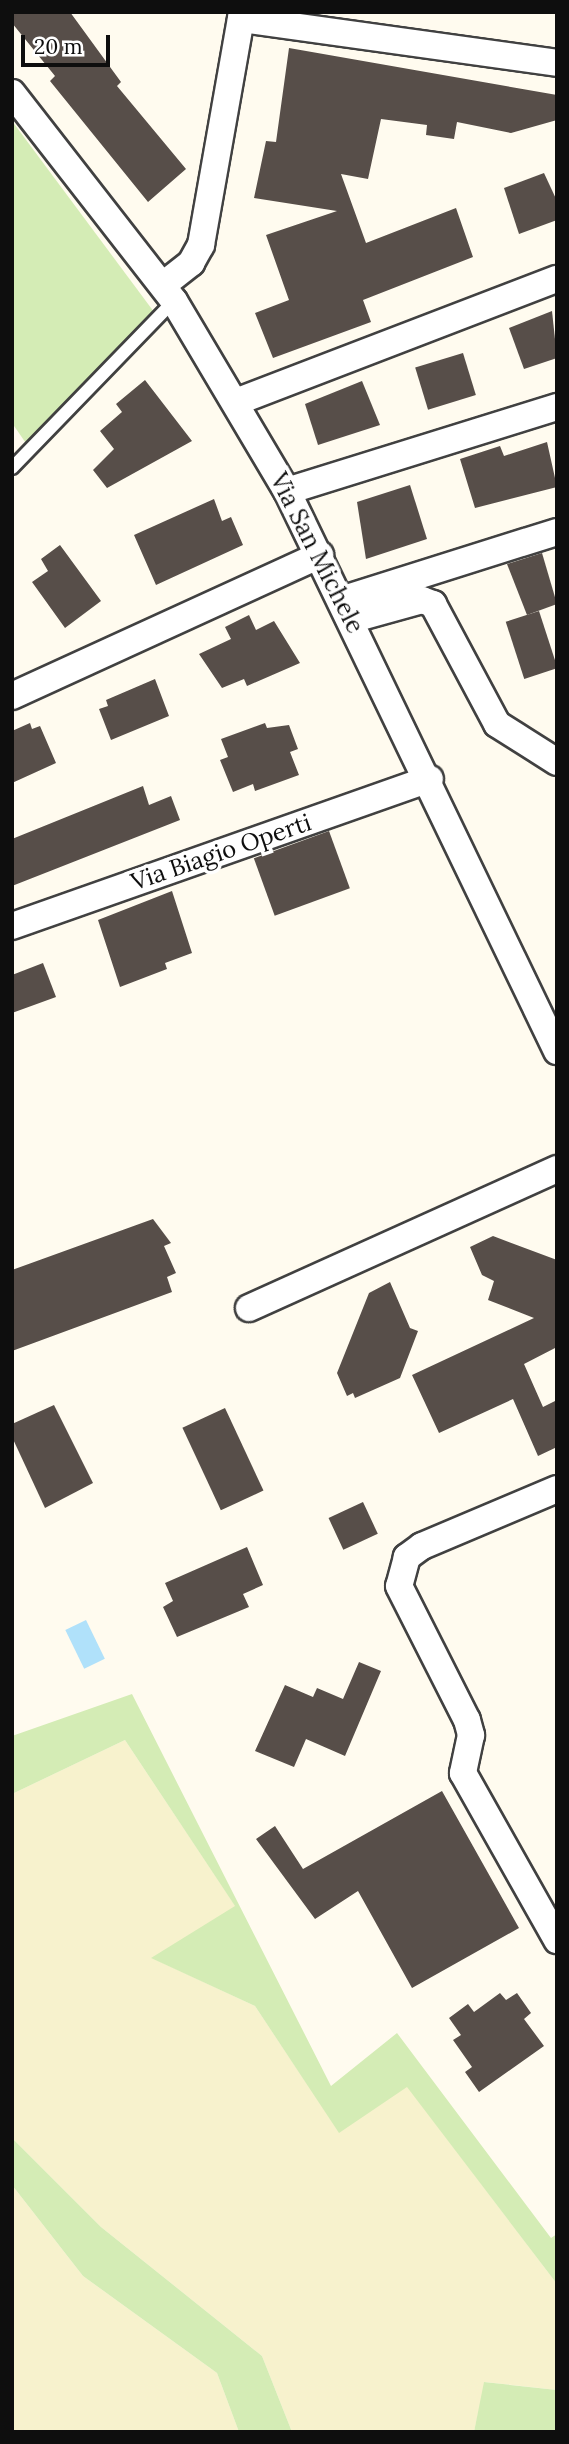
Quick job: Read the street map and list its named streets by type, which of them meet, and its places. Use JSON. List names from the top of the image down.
{
  "streets": {
    "street": ["Via San Michele", "Via Biagio Operti"]
  },
  "crossings": [
    ["Via San Michele", "Via Biagio Operti"]
  ],
  "scale_bar": "20 m"
}
